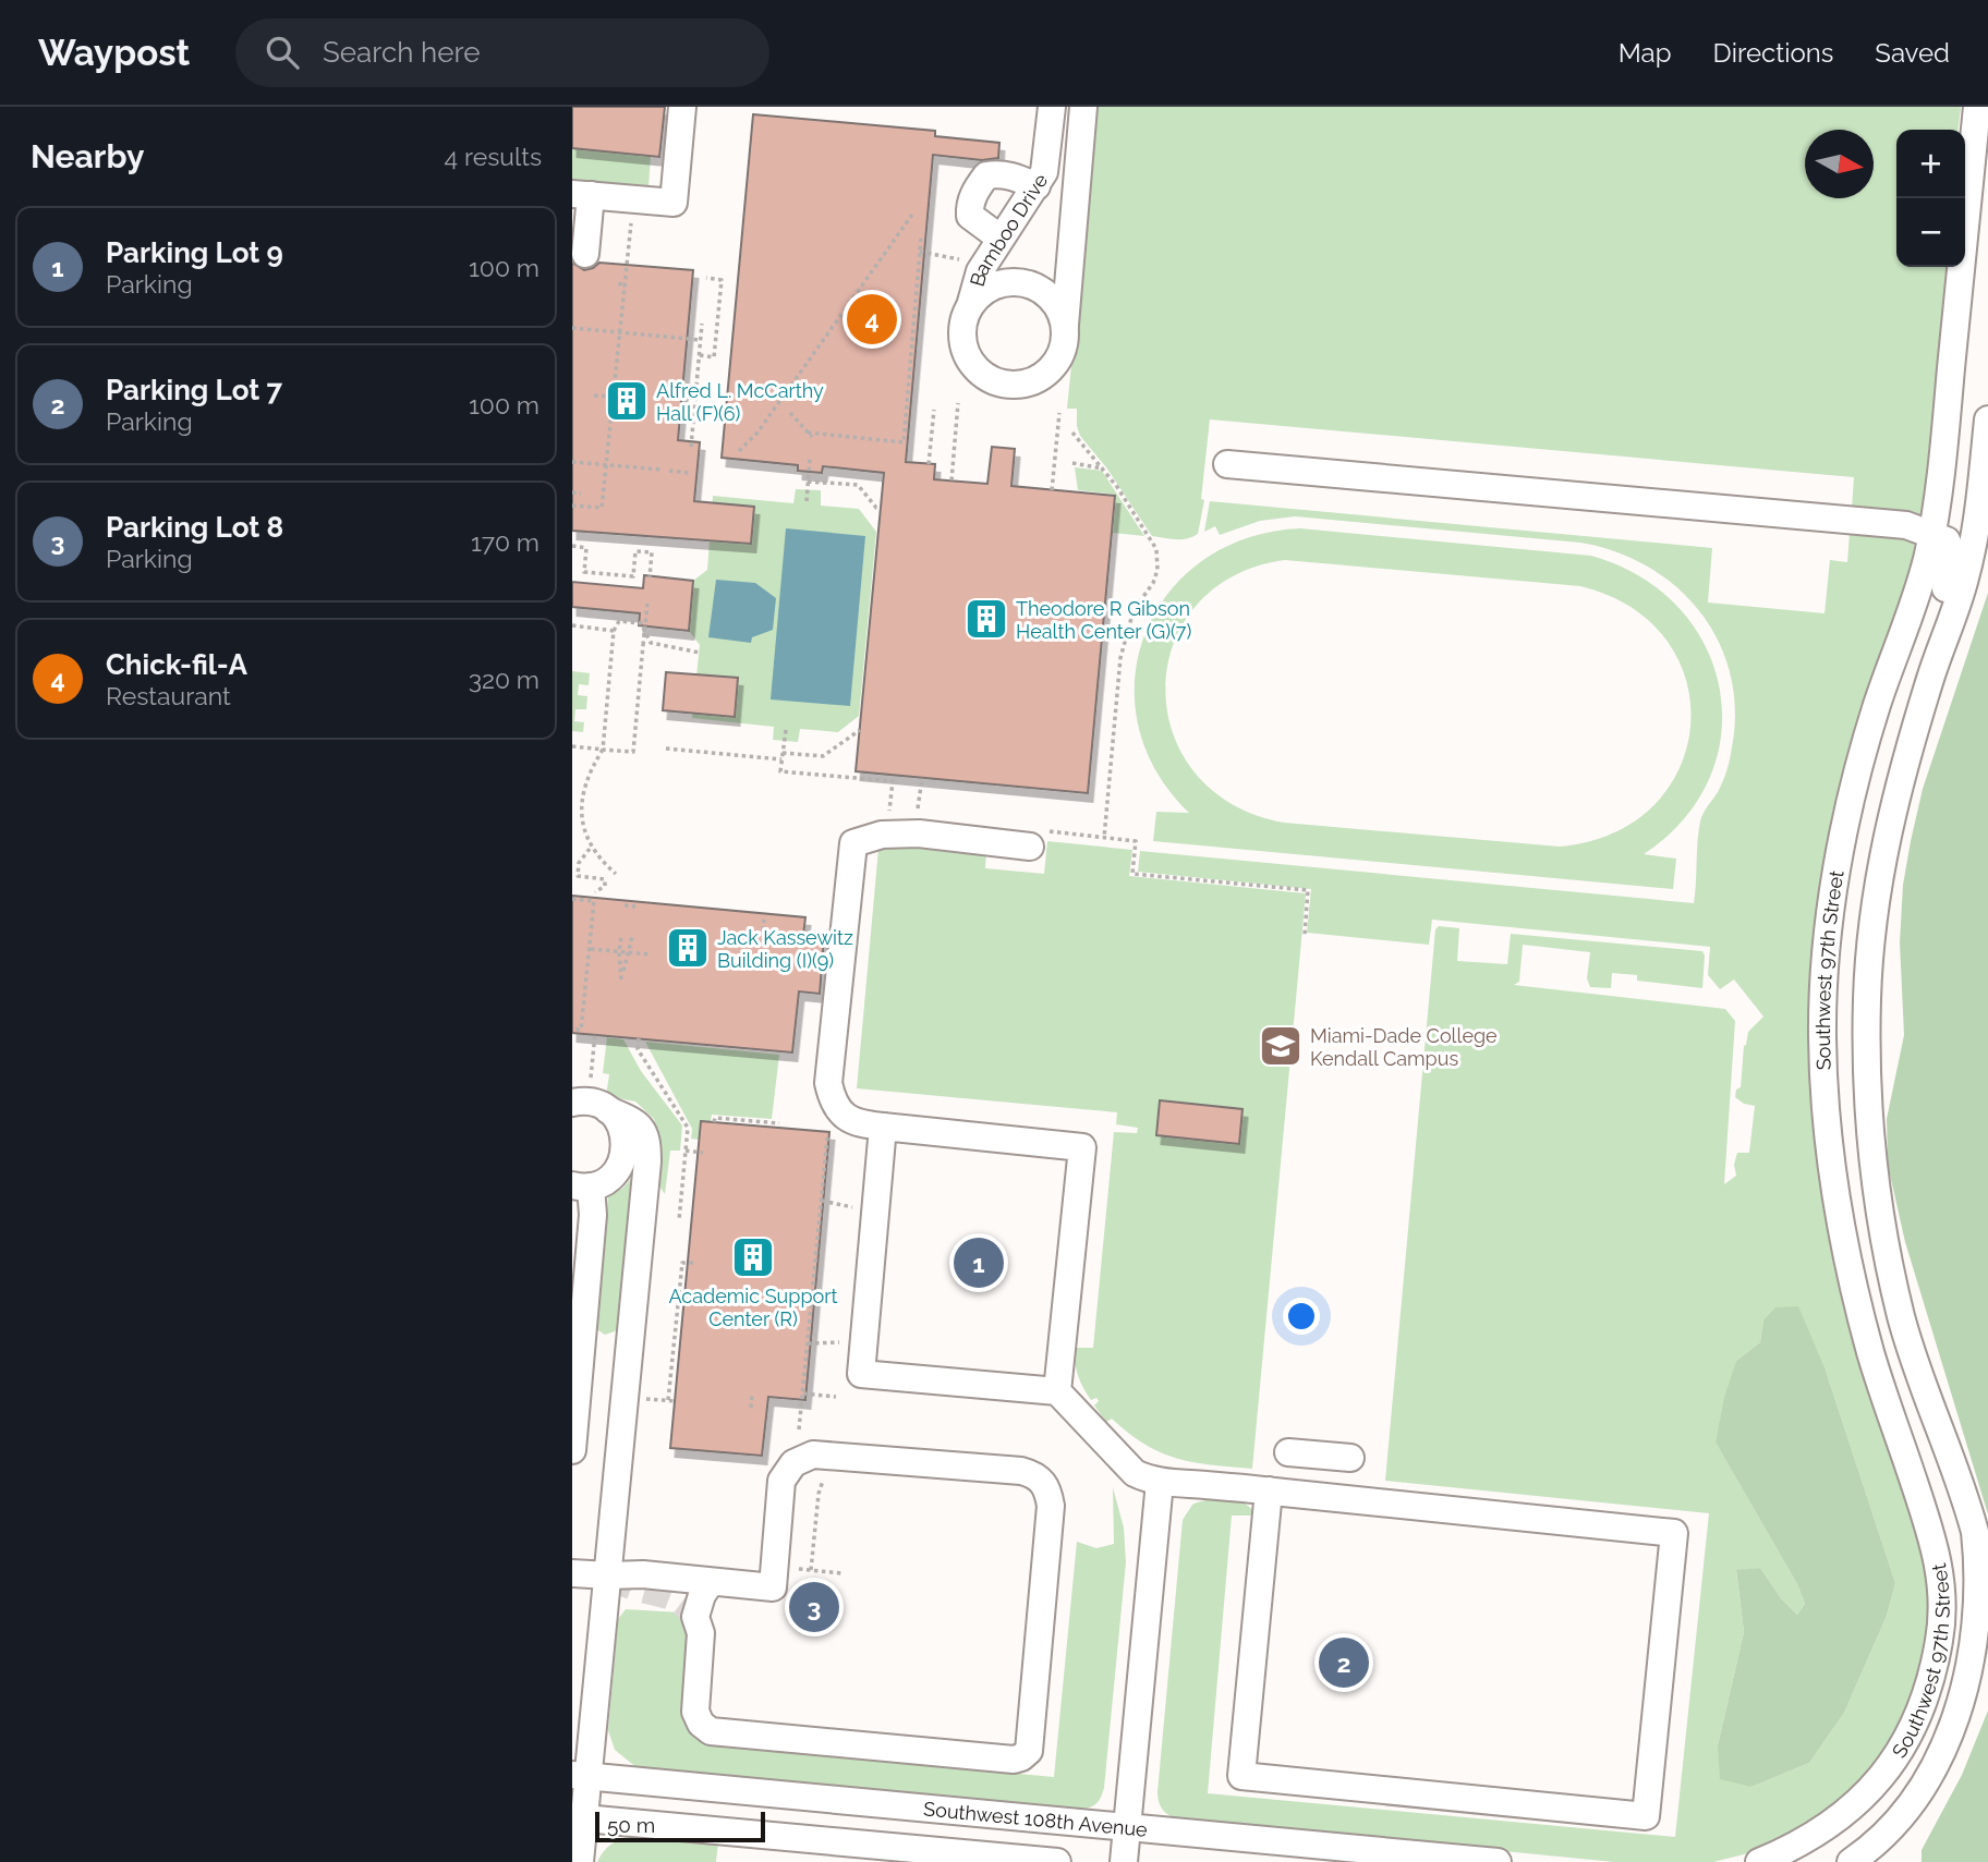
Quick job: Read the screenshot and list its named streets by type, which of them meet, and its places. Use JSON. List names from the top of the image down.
{
  "streets": {
    "street": ["Bamboo Drive", "Southwest 97th Street", "Southwest 108th Avenue"]
  },
  "places": {
    "building": [
      "Alfred L. McCarthy Hall (F)(6)",
      "Theodore R Gibson Health Center (G)(7)",
      "Jack Kassewitz Building (I)(9)",
      "Academic Support Center (R)"
    ],
    "school or university": ["Miami-Dade College Kendall Campus"]
  },
  "scale_bar": "50 m",
  "north": "right",
  "page": {
    "header": "Waypost",
    "search": "Search here",
    "nav": ["Map", "Directions", "Saved"],
    "heading": ["Nearby", "4 results"],
    "map_buttons": ["+", "−"],
    "list": [
      {
        "mark": "1",
        "name": "Parking Lot 9",
        "note": "Parking",
        "value": "100 m"
      },
      {
        "mark": "2",
        "name": "Parking Lot 7",
        "note": "Parking",
        "value": "100 m"
      },
      {
        "mark": "3",
        "name": "Parking Lot 8",
        "note": "Parking",
        "value": "170 m"
      },
      {
        "mark": "4",
        "name": "Chick-fil-A",
        "note": "Restaurant",
        "value": "320 m"
      }
    ],
    "pins": [
      "4",
      "1",
      "3",
      "2"
    ],
    "scale": "50 m"
  }
}
